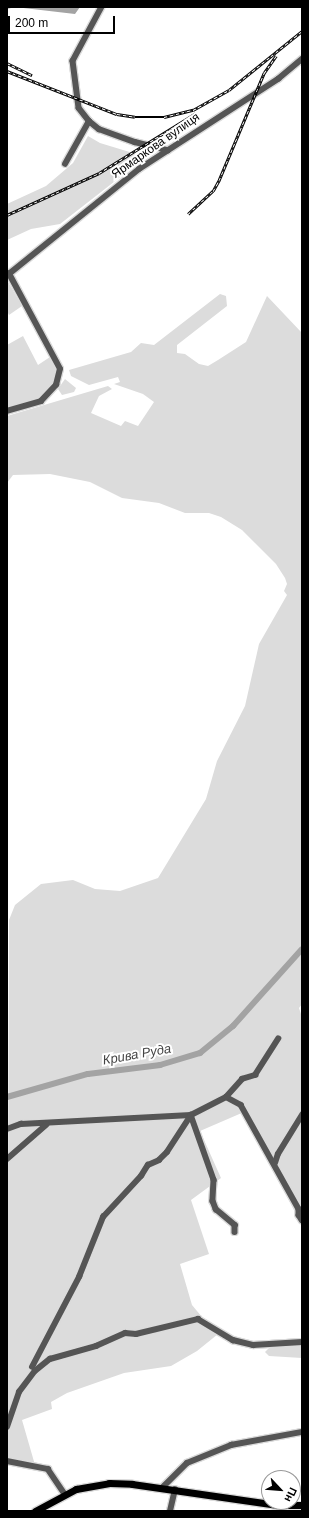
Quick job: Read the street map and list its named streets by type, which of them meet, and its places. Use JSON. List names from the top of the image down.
{
  "streets": {
    "street": ["Ярмаркова вулиця"]
  },
  "water": ["Крива Руда"],
  "scale_bar": "200 m",
  "north": "bottom right"
}
